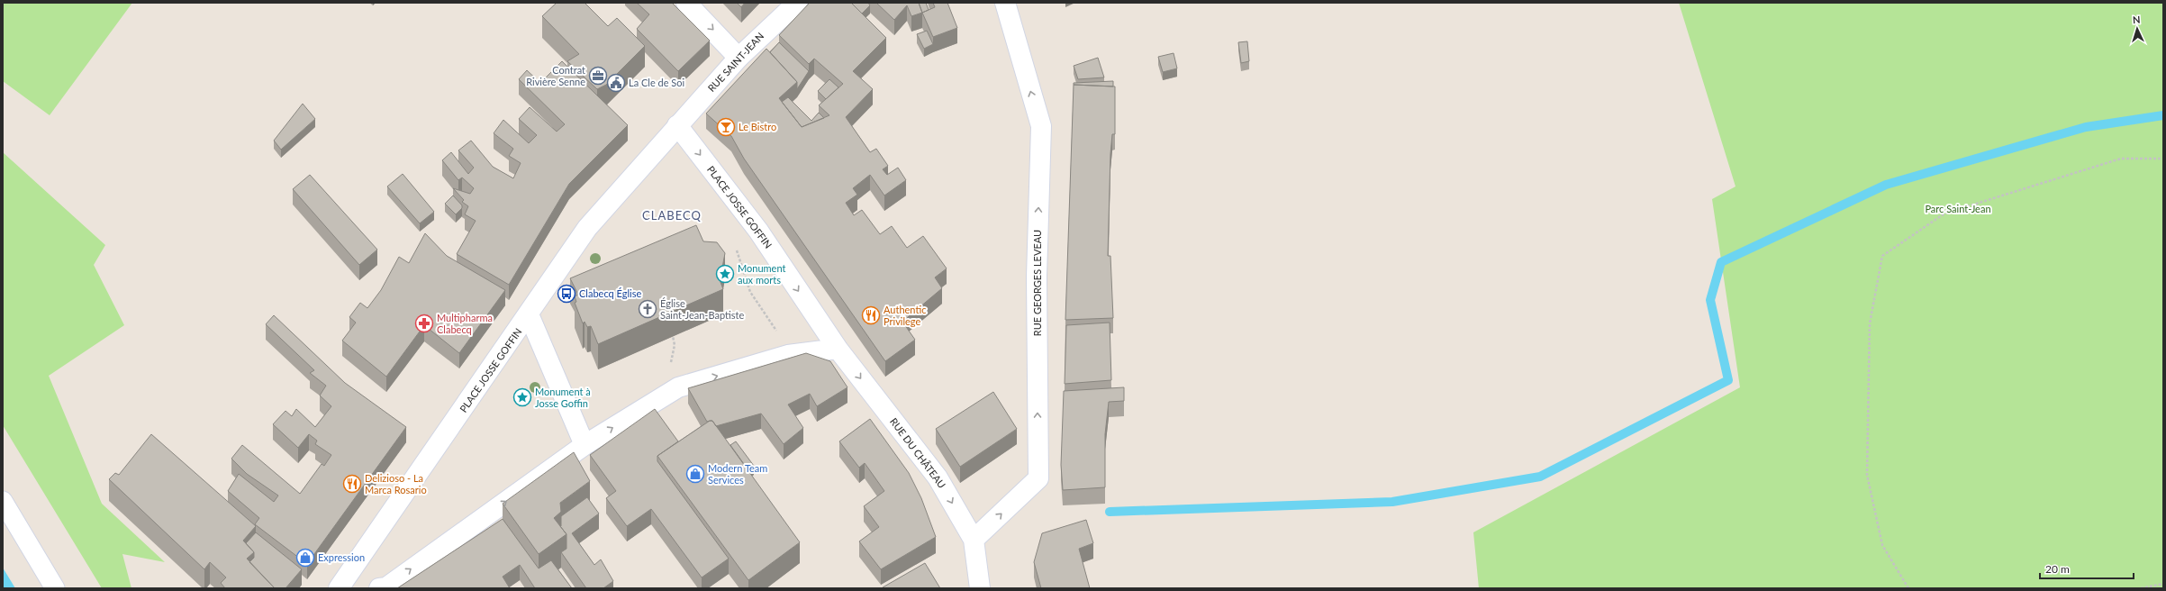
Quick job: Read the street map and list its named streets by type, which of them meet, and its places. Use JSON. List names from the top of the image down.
{
  "streets": {
    "street": [
      "RUE SAINT-JEAN",
      "PLACE JOSSE GOFFIN",
      "RUE GEORGES LEVEAU",
      "RUE DU CHÂTEAU"
    ]
  },
  "crossings": [
    ["RUE SAINT-JEAN", "PLACE JOSSE GOFFIN"],
    ["PLACE JOSSE GOFFIN", "RUE DU CHÂTEAU"],
    ["RUE GEORGES LEVEAU", "RUE DU CHÂTEAU"]
  ],
  "one_way": ["RUE GEORGES LEVEAU", "RUE DU CHÂTEAU"],
  "districts": ["CLABECQ"],
  "parks": ["Parc Saint-Jean"],
  "places": {
    "office": ["Contrat Rivière Senne"],
    "public building": ["La Cle de Soi"],
    "bar": ["Le Bistro"],
    "place": ["Monument aux morts", "Monument à Josse Goffin"],
    "bus stop": ["Clabecq Église"],
    "church": ["Église Saint-Jean-Baptiste"],
    "restaurant": ["Authentic Privilege", "Delizioso - La Marca Rosario"],
    "pharmacy": ["Multipharma Clabecq"],
    "shop": ["Modern Team Services", "Expression"]
  },
  "scale_bar": "20 m",
  "north": "top"
}
